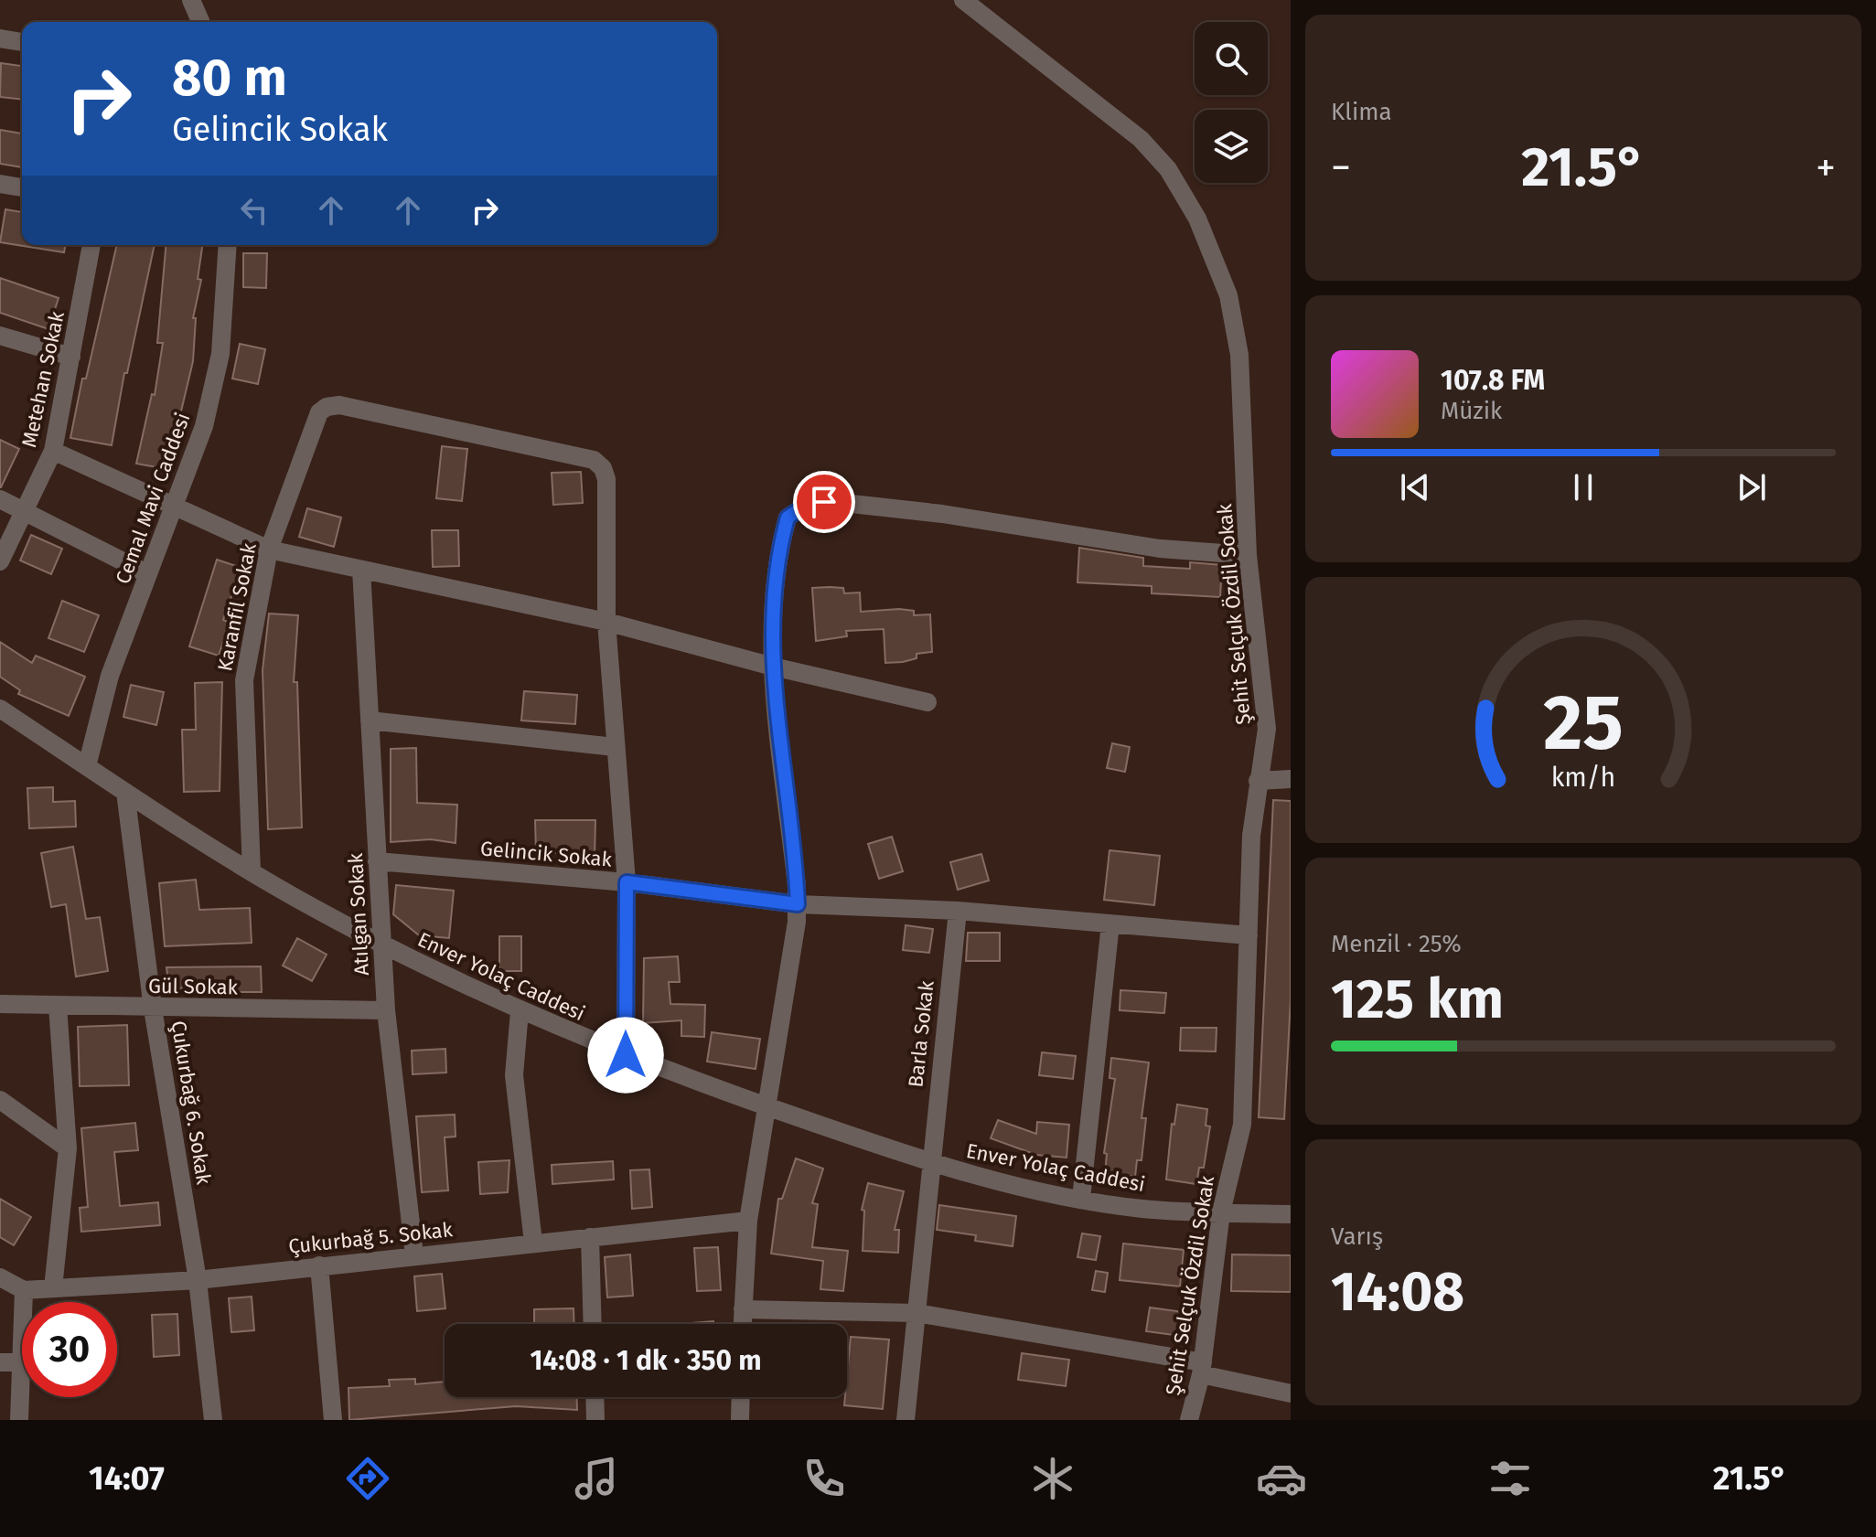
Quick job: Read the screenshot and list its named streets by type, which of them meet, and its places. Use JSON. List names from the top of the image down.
{
  "streets": {
    "street": [
      "Metehan Sokak",
      "Cemal Mavi Caddesi",
      "Karanfil Sokak",
      "Şehit Selçuk Özdil Sokak",
      "Gelincik Sokak",
      "Atılgan Sokak",
      "Enver Yolaç Caddesi",
      "Gül Sokak",
      "Barla Sokak",
      "Çukurbağ 6. Sokak",
      "Çukurbağ 5. Sokak"
    ]
  },
  "crossings": [
    ["Cemal Mavi Caddesi", "Enver Yolaç Caddesi"],
    ["Karanfil Sokak", "Enver Yolaç Caddesi"],
    ["Şehit Selçuk Özdil Sokak", "Gelincik Sokak"],
    ["Şehit Selçuk Özdil Sokak", "Enver Yolaç Caddesi"],
    ["Gelincik Sokak", "Atılgan Sokak"],
    ["Gelincik Sokak", "Barla Sokak"],
    ["Atılgan Sokak", "Enver Yolaç Caddesi"],
    ["Atılgan Sokak", "Gül Sokak"],
    ["Atılgan Sokak", "Çukurbağ 5. Sokak"],
    ["Enver Yolaç Caddesi", "Barla Sokak"],
    ["Enver Yolaç Caddesi", "Çukurbağ 6. Sokak"],
    ["Gül Sokak", "Çukurbağ 6. Sokak"],
    ["Çukurbağ 6. Sokak", "Çukurbağ 5. Sokak"]
  ],
  "page": {
    "tile": [
      "Klima",
      ["Menzil · 25%", "125 km"],
      ["Varış", "14:08"]
    ],
    "turn": ["80 m", "Gelincik Sokak"],
    "heat": ["−", "21.5°", "+"],
    "song": ["107.8 FM", "Müzik"],
    "limit": "30",
    "trip": "14:08 · 1 dk · 350 m",
    "tabs": ["14:07", "21.5°"],
    "gauge": ["25", "km/h"]
  }
}
